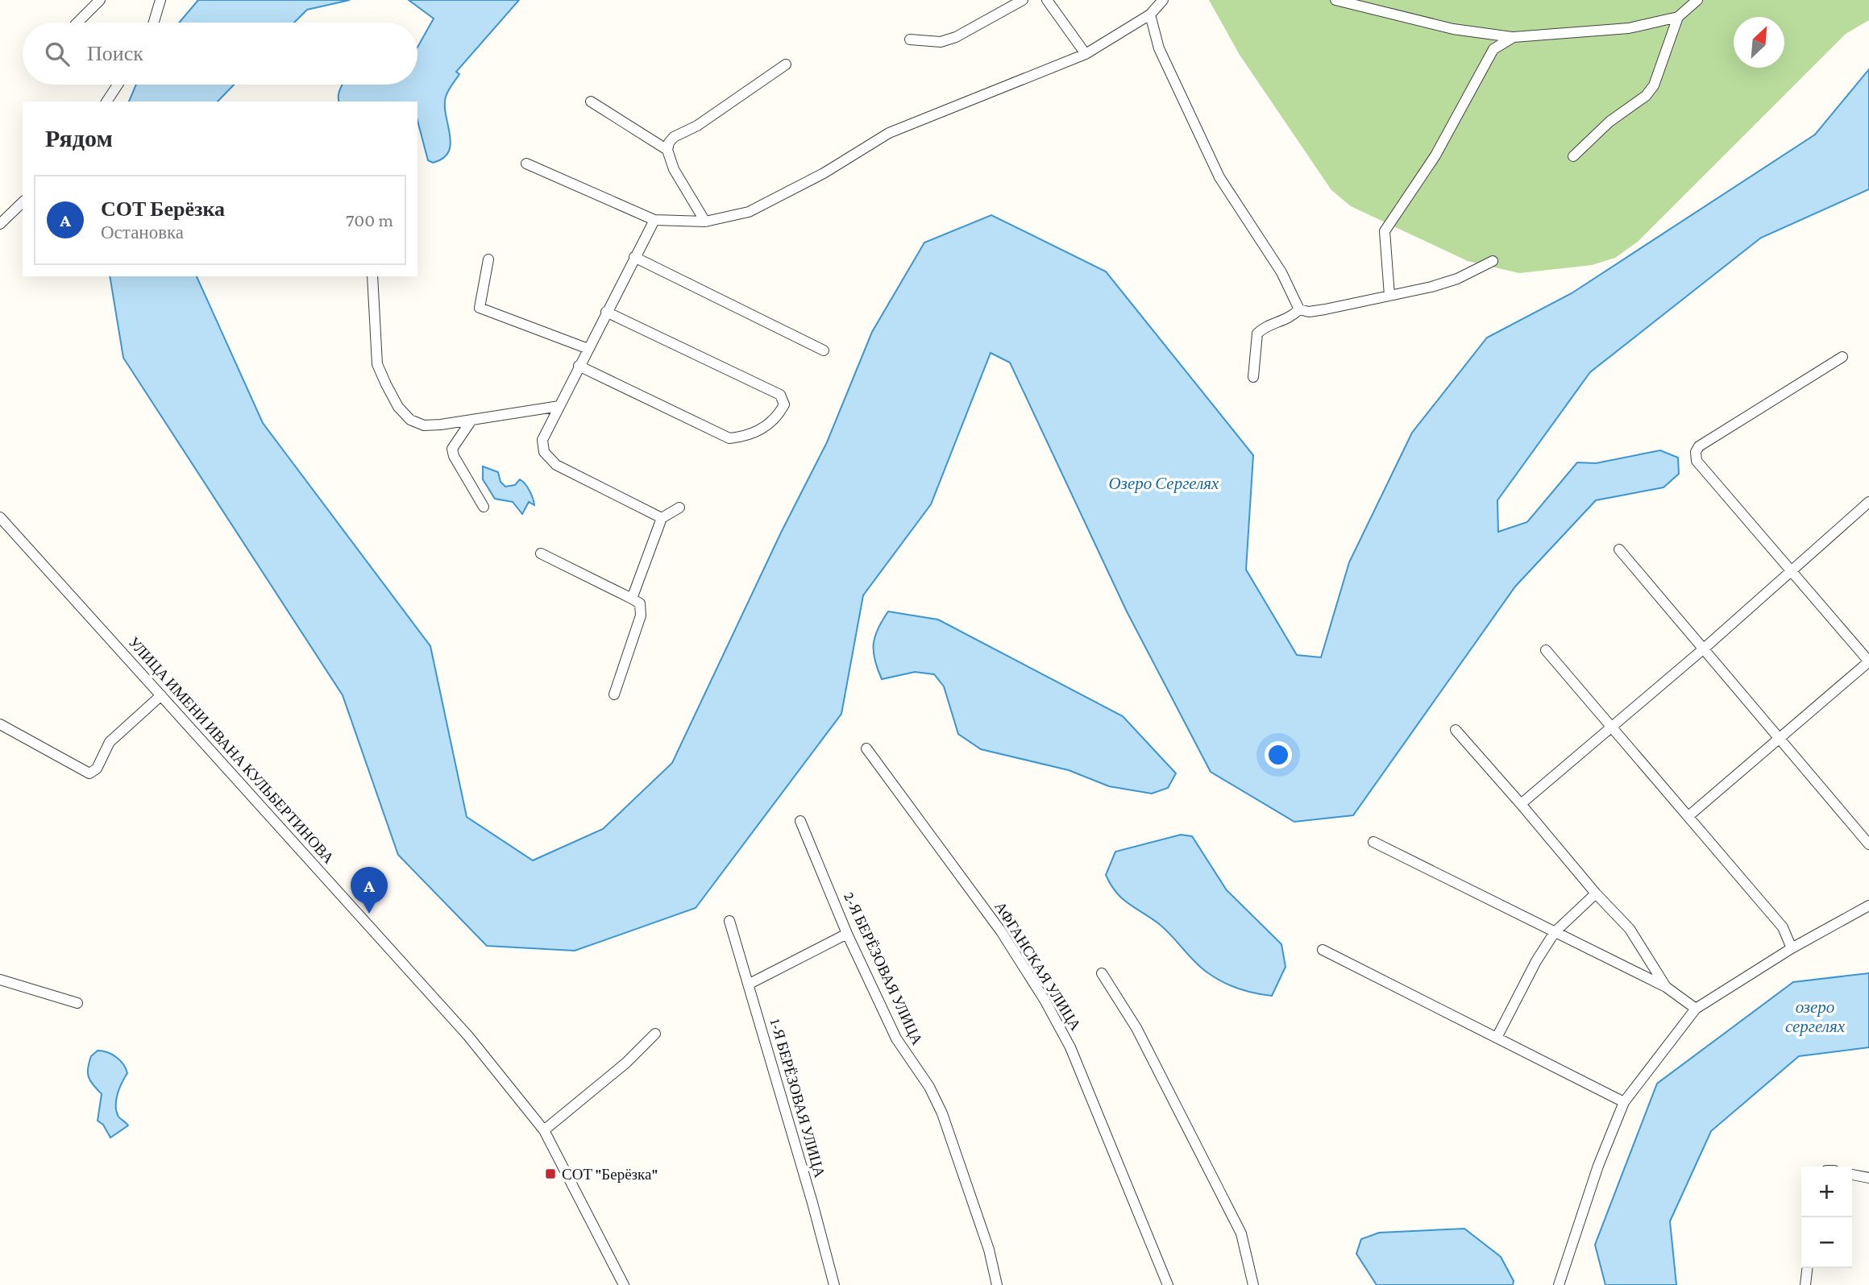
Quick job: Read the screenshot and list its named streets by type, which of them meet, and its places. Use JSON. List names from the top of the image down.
{
  "streets": {
    "street": [
      "УЛИЦА ИМЕНИ ИВАНА КУЛЬБЕРТИНОВА",
      "АФГАНСКАЯ УЛИЦА",
      "2-Я БЕРЁЗОВАЯ УЛИЦА",
      "1-Я БЕРЁЗОВАЯ УЛИЦА"
    ]
  },
  "water": ["Озеро Сергелях", "озеро сергелях"],
  "places": {
    "transit": ["СОТ \"Берёзка\""]
  },
  "north": "top right",
  "page": {
    "search": "Поиск",
    "heading": "Рядом",
    "list": [
      {
        "mark": "A",
        "name": "СОТ Берёзка",
        "note": "Остановка",
        "value": "700 m"
      }
    ],
    "pins": "A",
    "map_buttons": ["+", "−"]
  }
}
